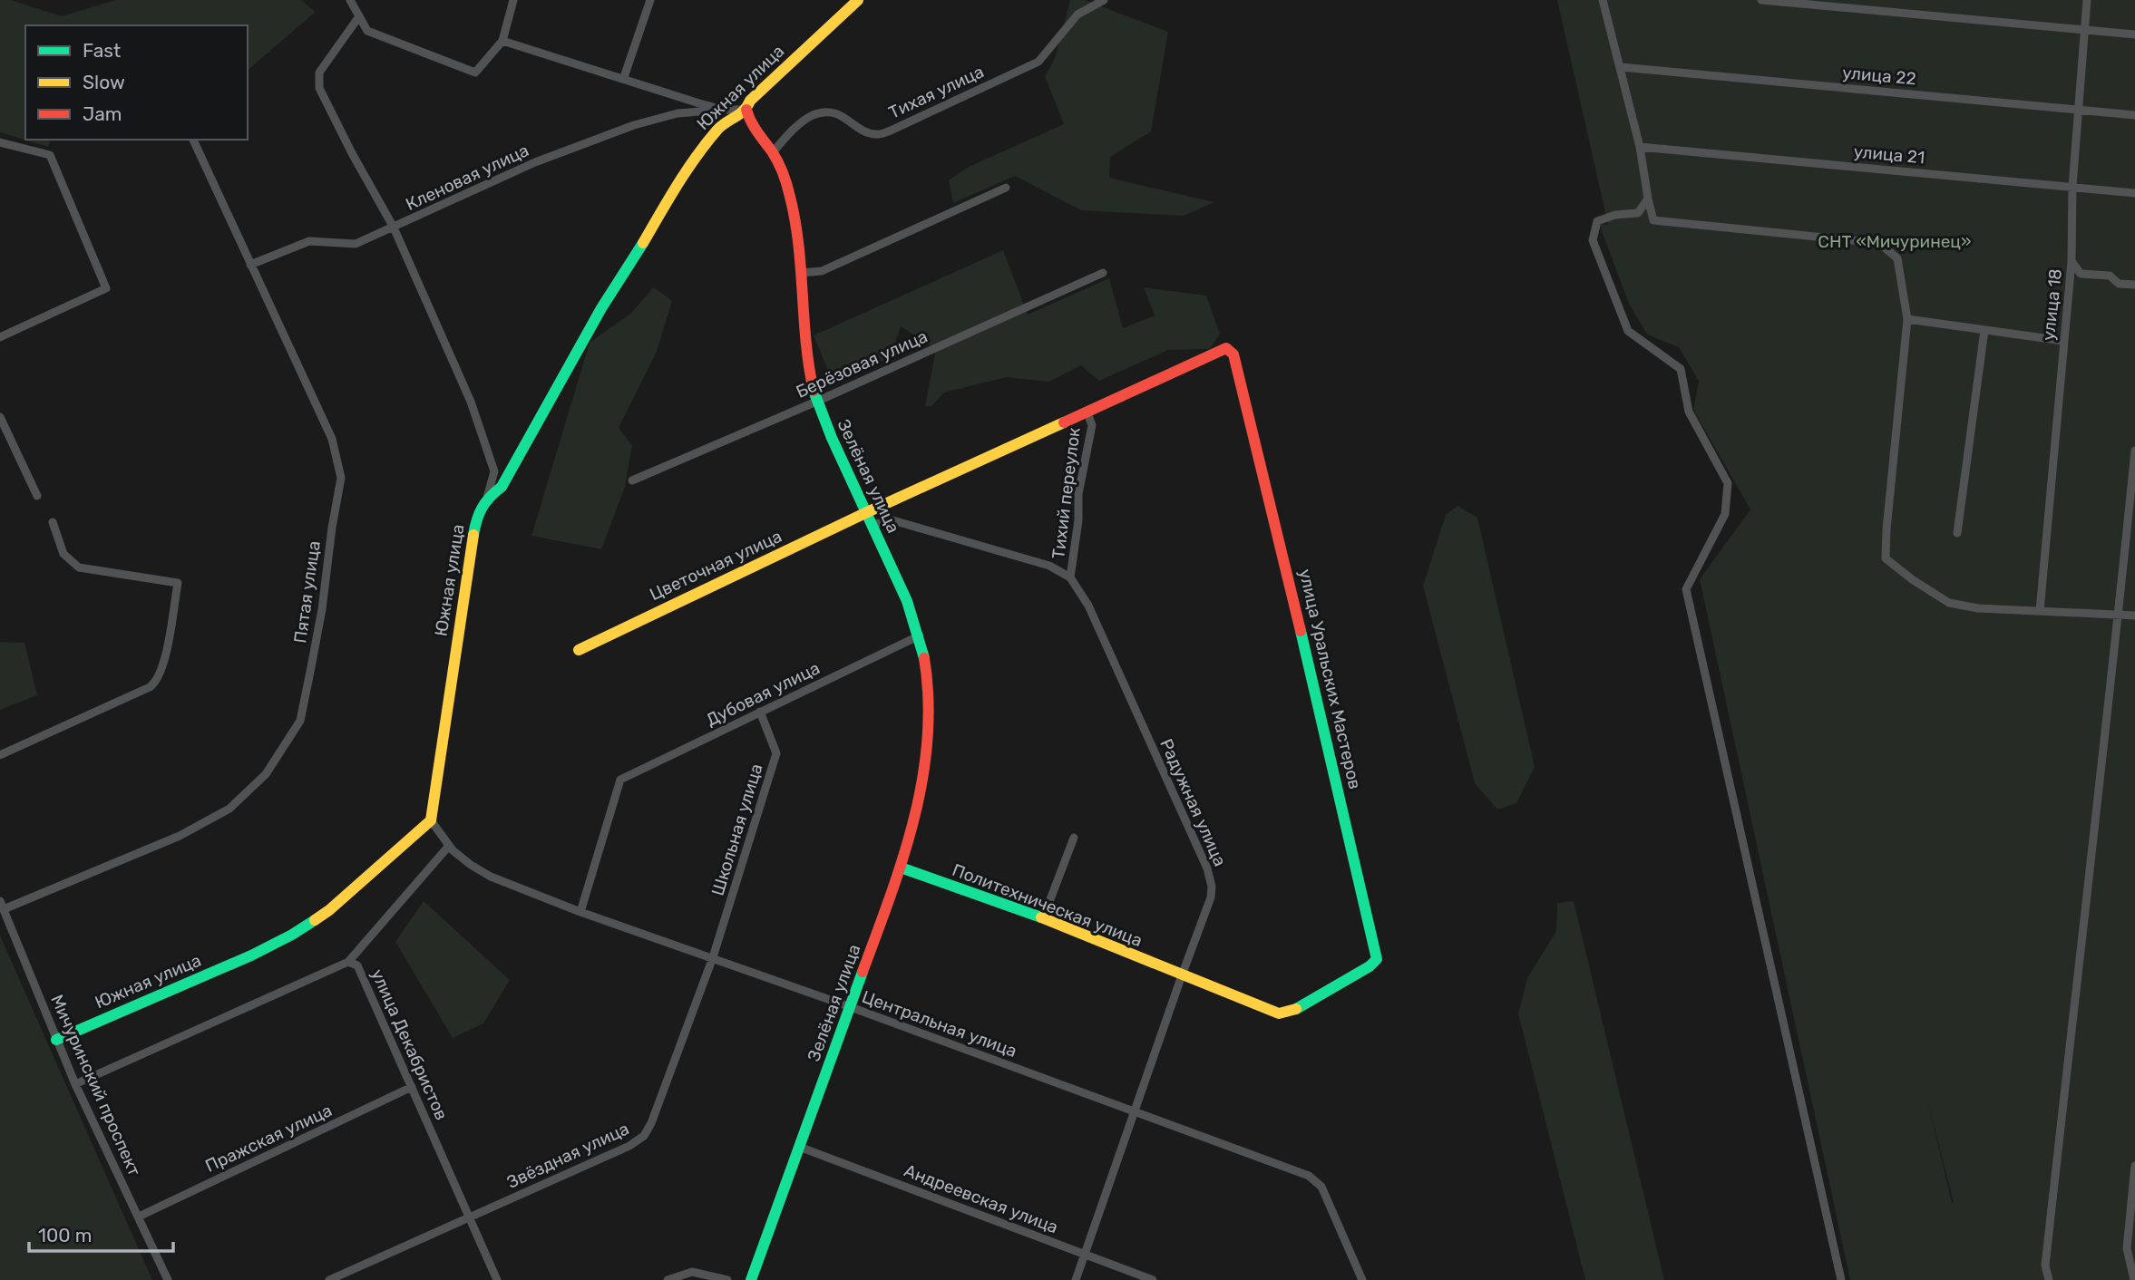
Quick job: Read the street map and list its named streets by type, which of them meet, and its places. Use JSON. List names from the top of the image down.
{
  "streets": {
    "street": [
      "улица 22",
      "Южная улица",
      "Тихая улица",
      "улица 21",
      "Кленовая улица",
      "улица 18",
      "Берёзовая улица",
      "Зелёная улица",
      "Тихий переулок",
      "Цветочная улица",
      "Пятая улица",
      "улица Уральских Мастеров",
      "Дубовая улица",
      "Радужная улица",
      "Школьная улица",
      "Политехническая улица",
      "Центральная улица",
      "улица Декабристов",
      "Мичуринский проспект",
      "Пражская улица",
      "Звёздная улица",
      "Андреевская улица"
    ]
  },
  "crossings": [
    ["улица 22", "улица 18"],
    ["Южная улица", "Кленовая улица"],
    ["Южная улица", "Зелёная улица"],
    ["Южная улица", "Центральная улица"],
    ["Южная улица", "Мичуринский проспект"],
    ["Тихая улица", "Зелёная улица"],
    ["улица 21", "улица 18"],
    ["Берёзовая улица", "Зелёная улица"],
    ["Зелёная улица", "Цветочная улица"],
    ["Зелёная улица", "Дубовая улица"],
    ["Зелёная улица", "Политехническая улица"],
    ["Зелёная улица", "Центральная улица"],
    ["Зелёная улица", "Андреевская улица"],
    ["Тихий переулок", "Цветочная улица"],
    ["Тихий переулок", "улица Уральских Мастеров"],
    ["Тихий переулок", "Радужная улица"],
    ["Цветочная улица", "улица Уральских Мастеров"],
    ["Пятая улица", "Мичуринский проспект"],
    ["улица Уральских Мастеров", "Радужная улица"],
    ["улица Уральских Мастеров", "Политехническая улица"],
    ["Дубовая улица", "Школьная улица"],
    ["Дубовая улица", "Центральная улица"],
    ["Радужная улица", "Политехническая улица"],
    ["Радужная улица", "Центральная улица"],
    ["Радужная улица", "Андреевская улица"],
    ["Школьная улица", "Центральная улица"],
    ["Школьная улица", "Звёздная улица"],
    ["Центральная улица", "Звёздная улица"],
    ["улица Декабристов", "Мичуринский проспект"],
    ["улица Декабристов", "Пражская улица"],
    ["улица Декабристов", "Звёздная улица"],
    ["Мичуринский проспект", "Пражская улица"]
  ],
  "parks": ["СНТ «Мичуринец»"],
  "legend": ["Fast", "Slow", "Jam"],
  "scale_bar": "100 m"
}
